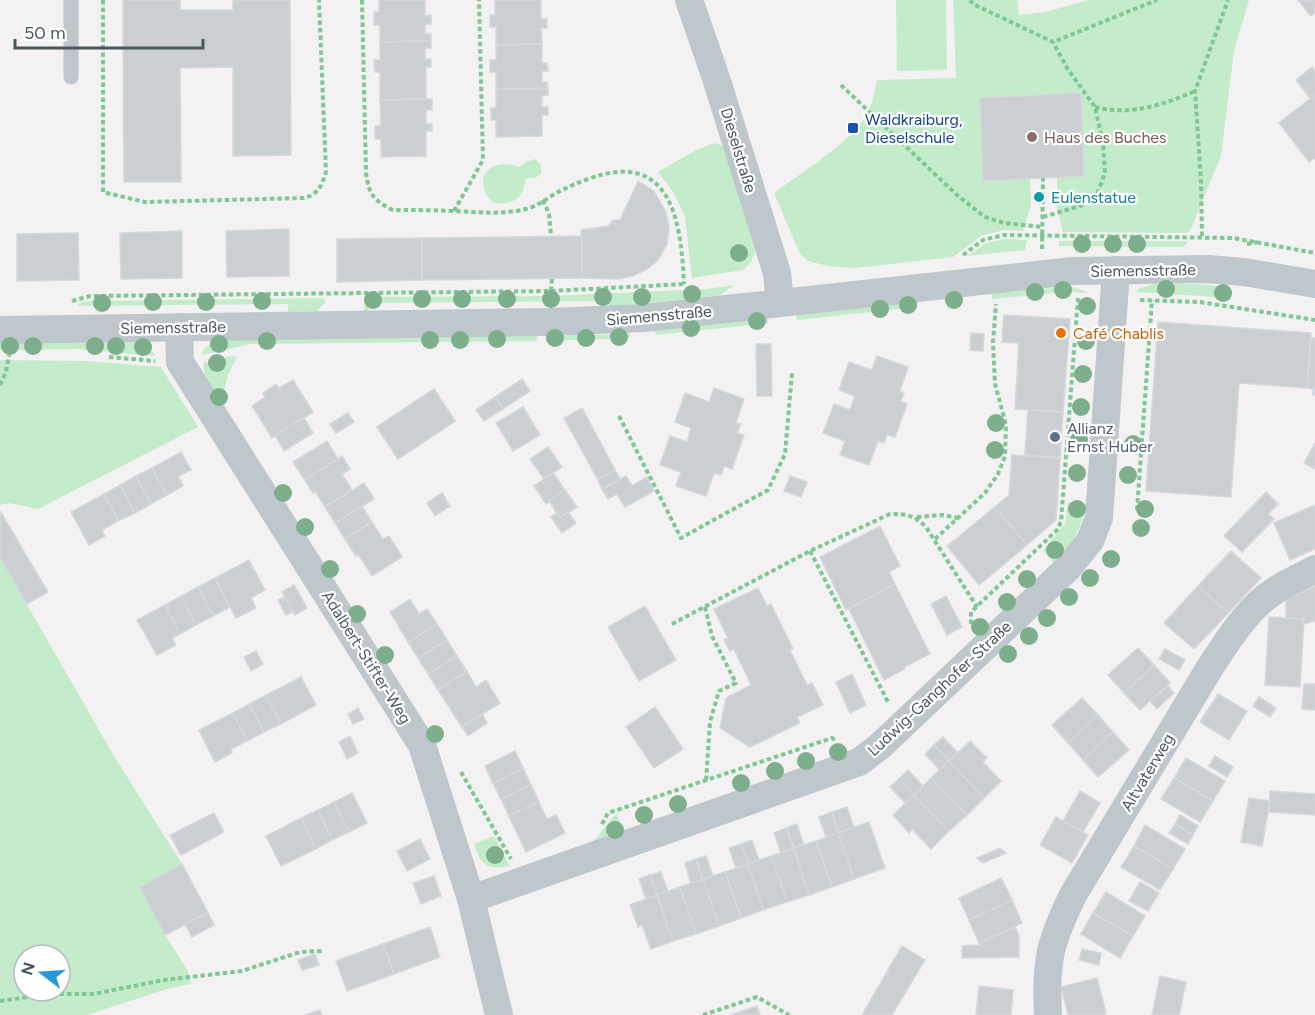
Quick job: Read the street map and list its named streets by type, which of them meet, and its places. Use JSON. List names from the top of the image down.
{
  "streets": {
    "street": [
      "Dieselstraße",
      "Siemensstraße",
      "Adalbert-Stifter-Weg",
      "Ludwig-Ganghofer-Straße",
      "Altvaterweg"
    ]
  },
  "crossings": [
    ["Dieselstraße", "Siemensstraße"],
    ["Siemensstraße", "Adalbert-Stifter-Weg"],
    ["Siemensstraße", "Ludwig-Ganghofer-Straße"],
    ["Adalbert-Stifter-Weg", "Ludwig-Ganghofer-Straße"]
  ],
  "places": {
    "transit": ["Waldkraiburg, Dieselschule"],
    "other": [
      "Haus des Buches",
      "Eulenstatue",
      "Café Chablis",
      "Allianz Ernst Huber"
    ]
  },
  "scale_bar": "50 m",
  "north": "left"
}
